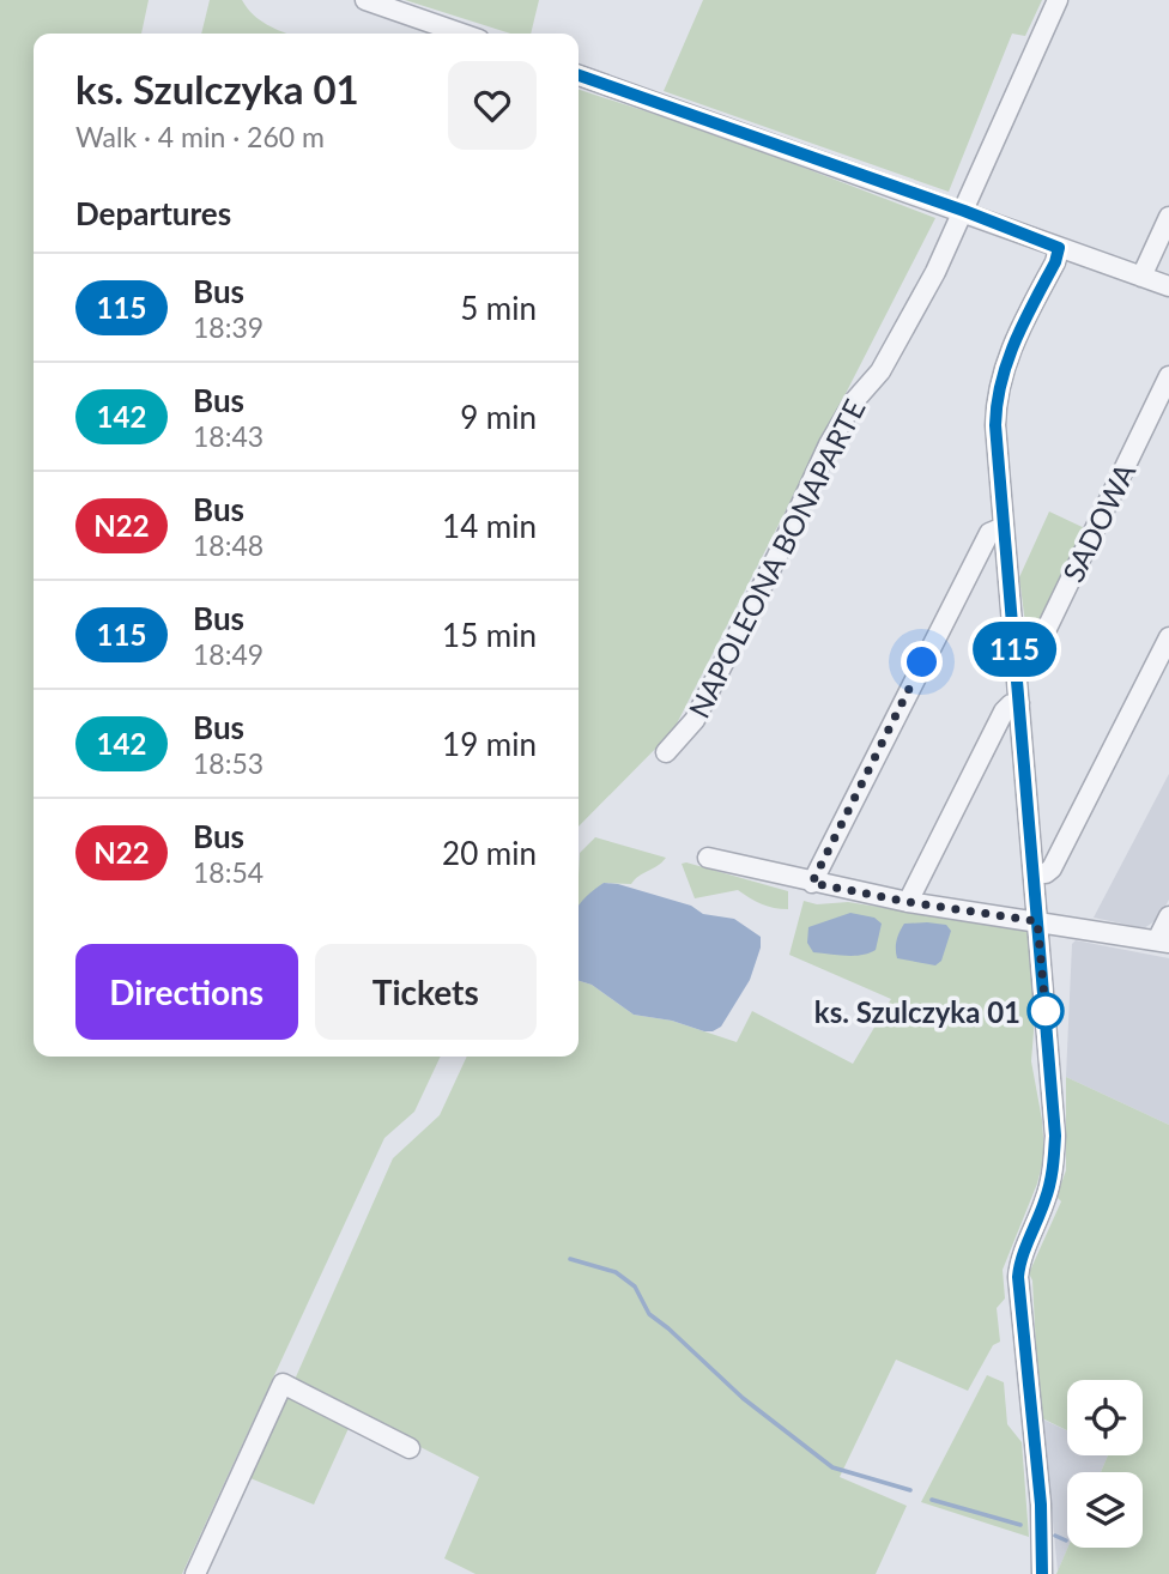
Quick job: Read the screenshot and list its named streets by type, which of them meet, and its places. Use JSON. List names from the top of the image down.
{
  "streets": {
    "street": ["SADOWA", "NAPOLEONA BONAPARTE"]
  },
  "places": ["ks. Szulczyka 01"],
  "lines": ["bus line 115"],
  "page": {
    "on_map": "115",
    "heading": [
      ["ks. Szulczyka 01", "Walk · 4 min · 260 m"],
      "Departures"
    ],
    "list": [
      {
        "mark": "115",
        "name": "Bus",
        "note": "18:39",
        "value": "5 min"
      },
      {
        "mark": "142",
        "name": "Bus",
        "note": "18:43",
        "value": "9 min"
      },
      {
        "mark": "N22",
        "name": "Bus",
        "note": "18:48",
        "value": "14 min"
      },
      {
        "mark": "115",
        "name": "Bus",
        "note": "18:49",
        "value": "15 min"
      },
      {
        "mark": "142",
        "name": "Bus",
        "note": "18:53",
        "value": "19 min"
      },
      {
        "mark": "N22",
        "name": "Bus",
        "note": "18:54",
        "value": "20 min"
      }
    ],
    "buttons": ["Directions", "Tickets"]
  }
}
